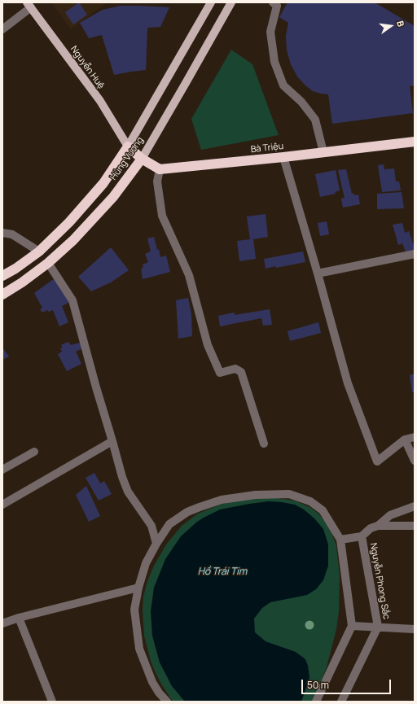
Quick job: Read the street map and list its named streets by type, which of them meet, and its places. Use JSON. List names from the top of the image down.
{
  "streets": {
    "highway": ["Bà Triệu", "Hùng Vương"],
    "main road": ["Nguyễn Huệ"],
    "street": ["Nguyễn Phong Sắc"]
  },
  "crossings": [
    ["Nguyễn Huệ", "Hùng Vương"]
  ],
  "water": ["Hồ Trái Tim"],
  "scale_bar": "50 m",
  "north": "right"
}
